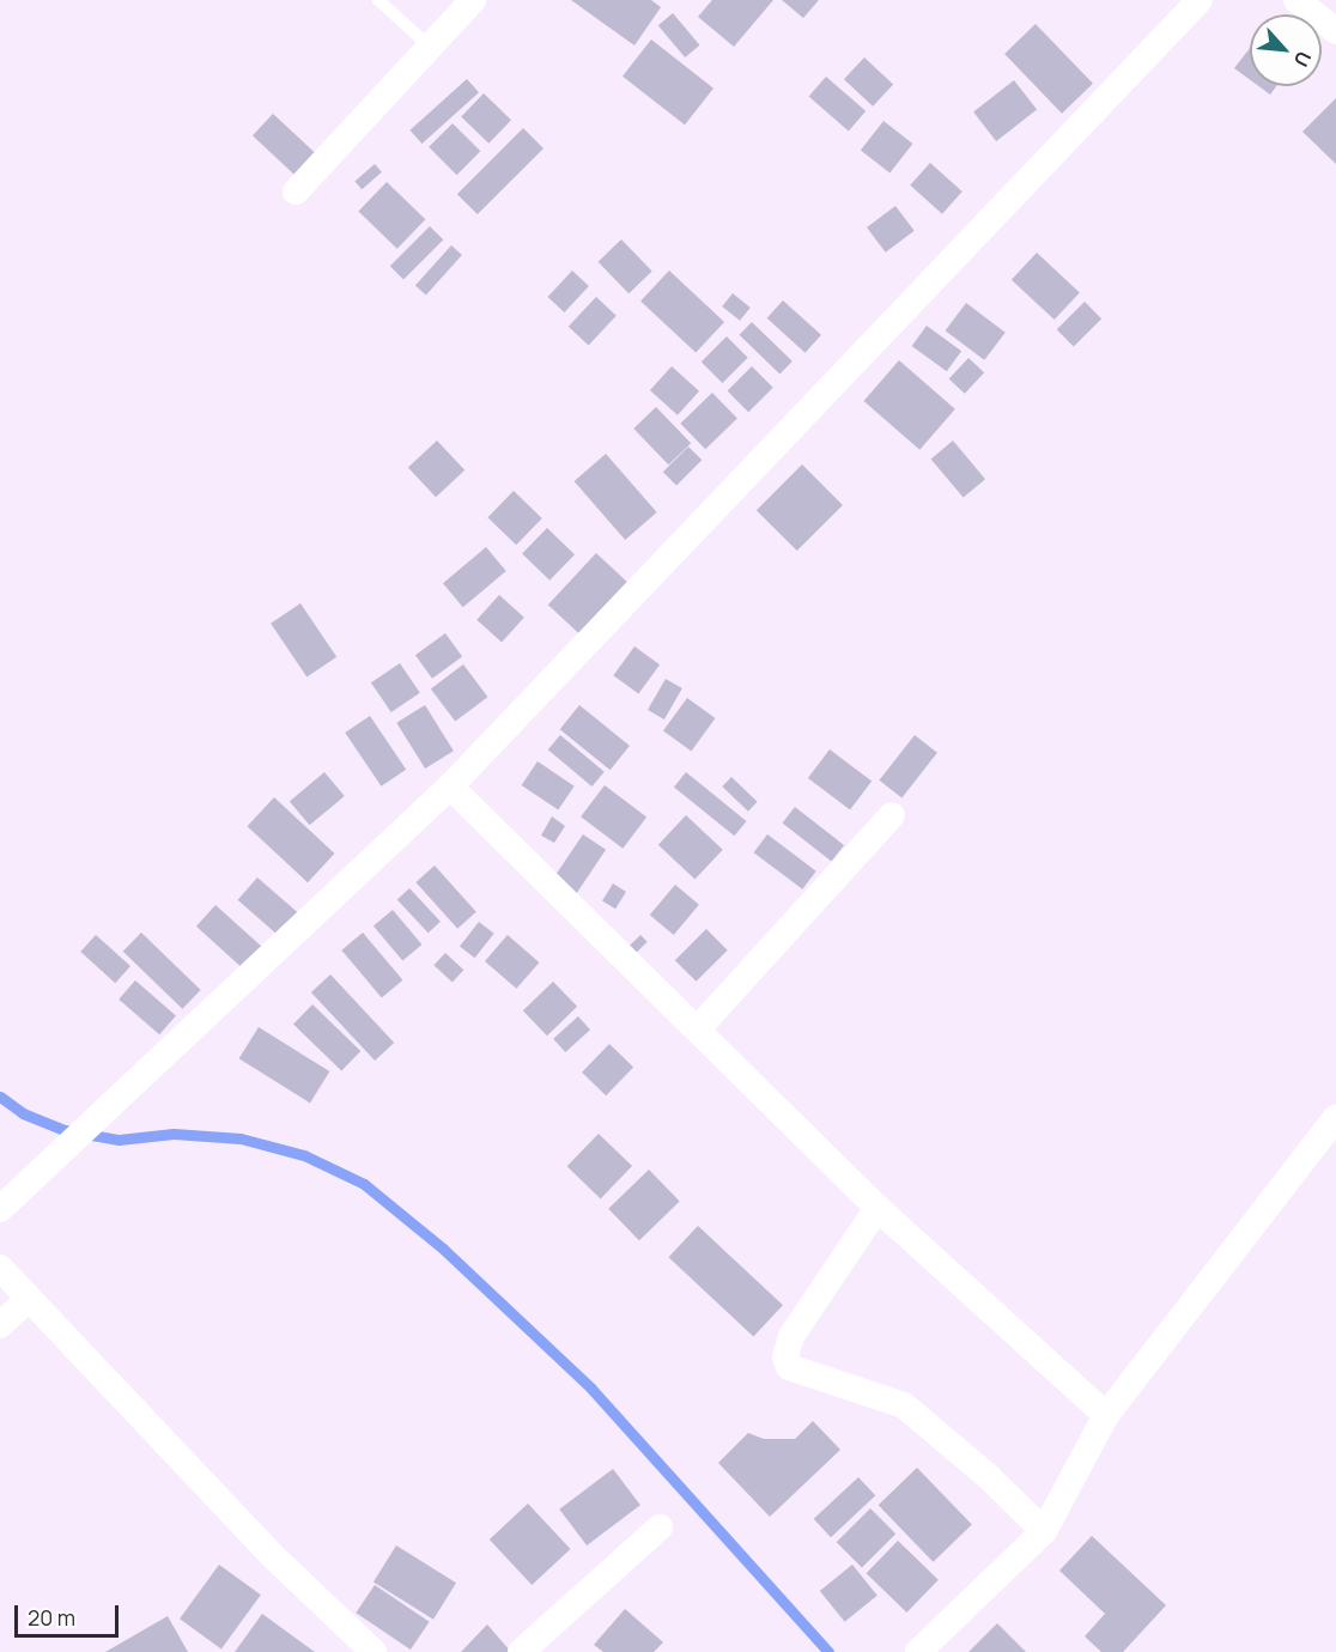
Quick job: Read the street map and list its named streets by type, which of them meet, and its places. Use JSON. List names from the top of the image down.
{
  "scale_bar": "20 m",
  "north": "bottom right"
}
